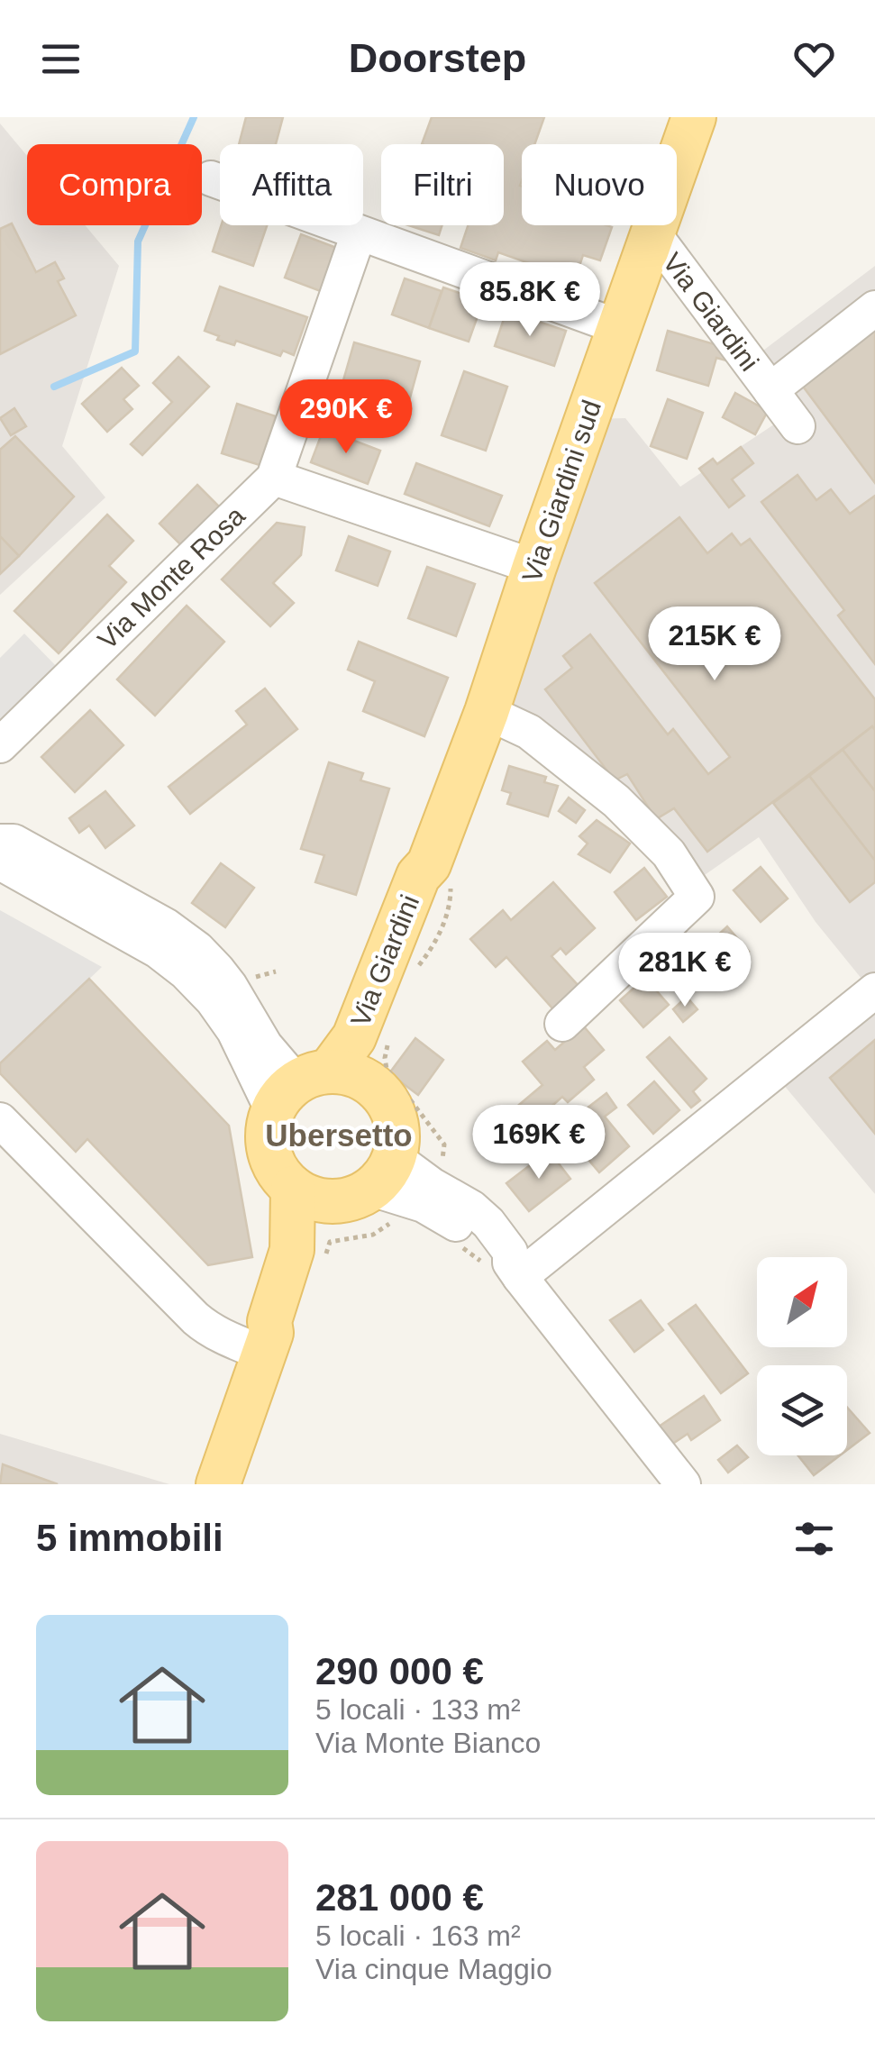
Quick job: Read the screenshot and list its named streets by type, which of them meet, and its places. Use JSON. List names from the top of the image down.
{
  "streets": {
    "main road": ["Via Giardini", "Via Giardini sud"],
    "street": ["Via Monte Rosa"]
  },
  "crossings": [
    ["Via Giardini", "Via Giardini sud"]
  ],
  "districts": ["Ubersetto"],
  "north": "top right",
  "page": {
    "header": "Doorstep",
    "chip": [
      "Compra",
      "Affitta",
      "Filtri",
      "Nuovo"
    ],
    "price": [
      "85.8K €",
      "290K €",
      "215K €",
      "281K €",
      "169K €"
    ],
    "heading": "5 immobili",
    "list": [
      {
        "name": "290 000 €",
        "note": "5 locali · 133 m² · Via Monte Bianco"
      },
      {
        "name": "281 000 €",
        "note": "5 locali · 163 m² · Via cinque Maggio"
      }
    ]
  }
}
